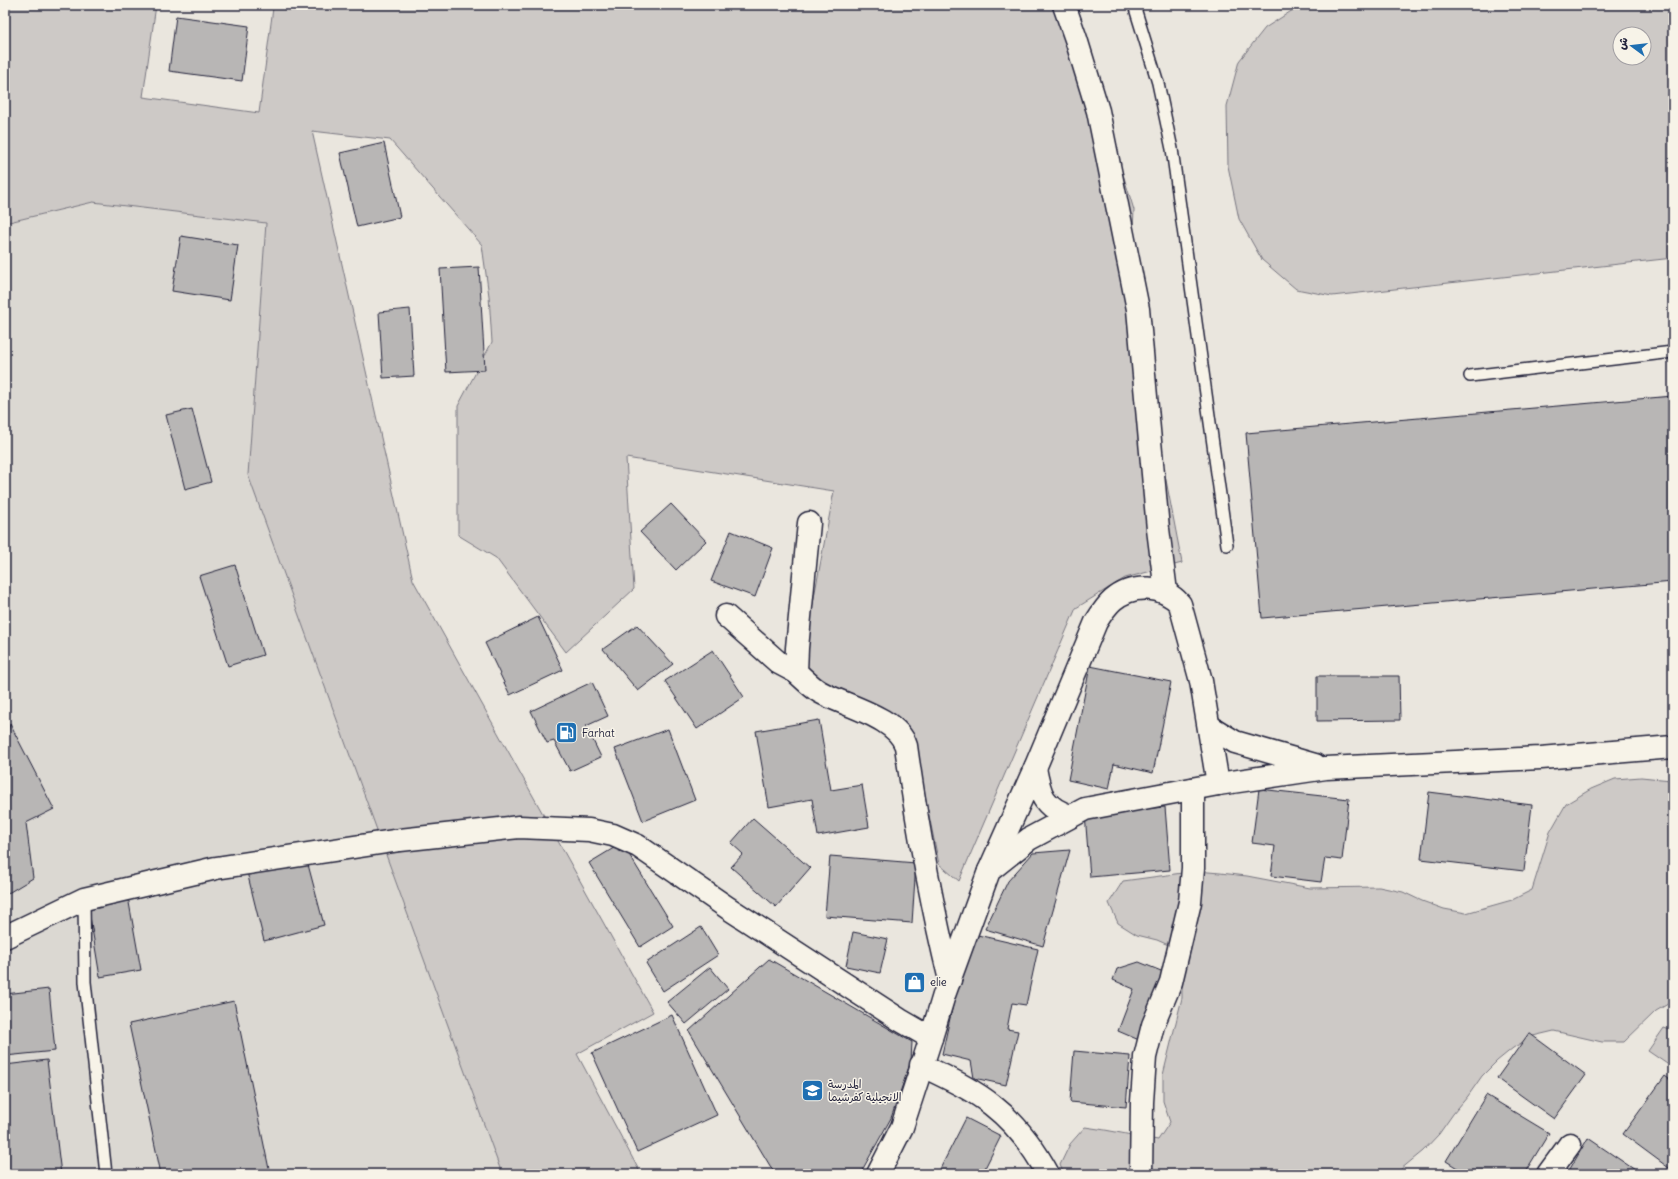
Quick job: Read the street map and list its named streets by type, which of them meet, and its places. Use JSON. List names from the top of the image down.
{
  "places": {
    "fuel station": ["Farhat"],
    "shop": ["elie"],
    "school or university": ["المدرسة الانجيلية كفرشيما"]
  },
  "north": "left"
}
